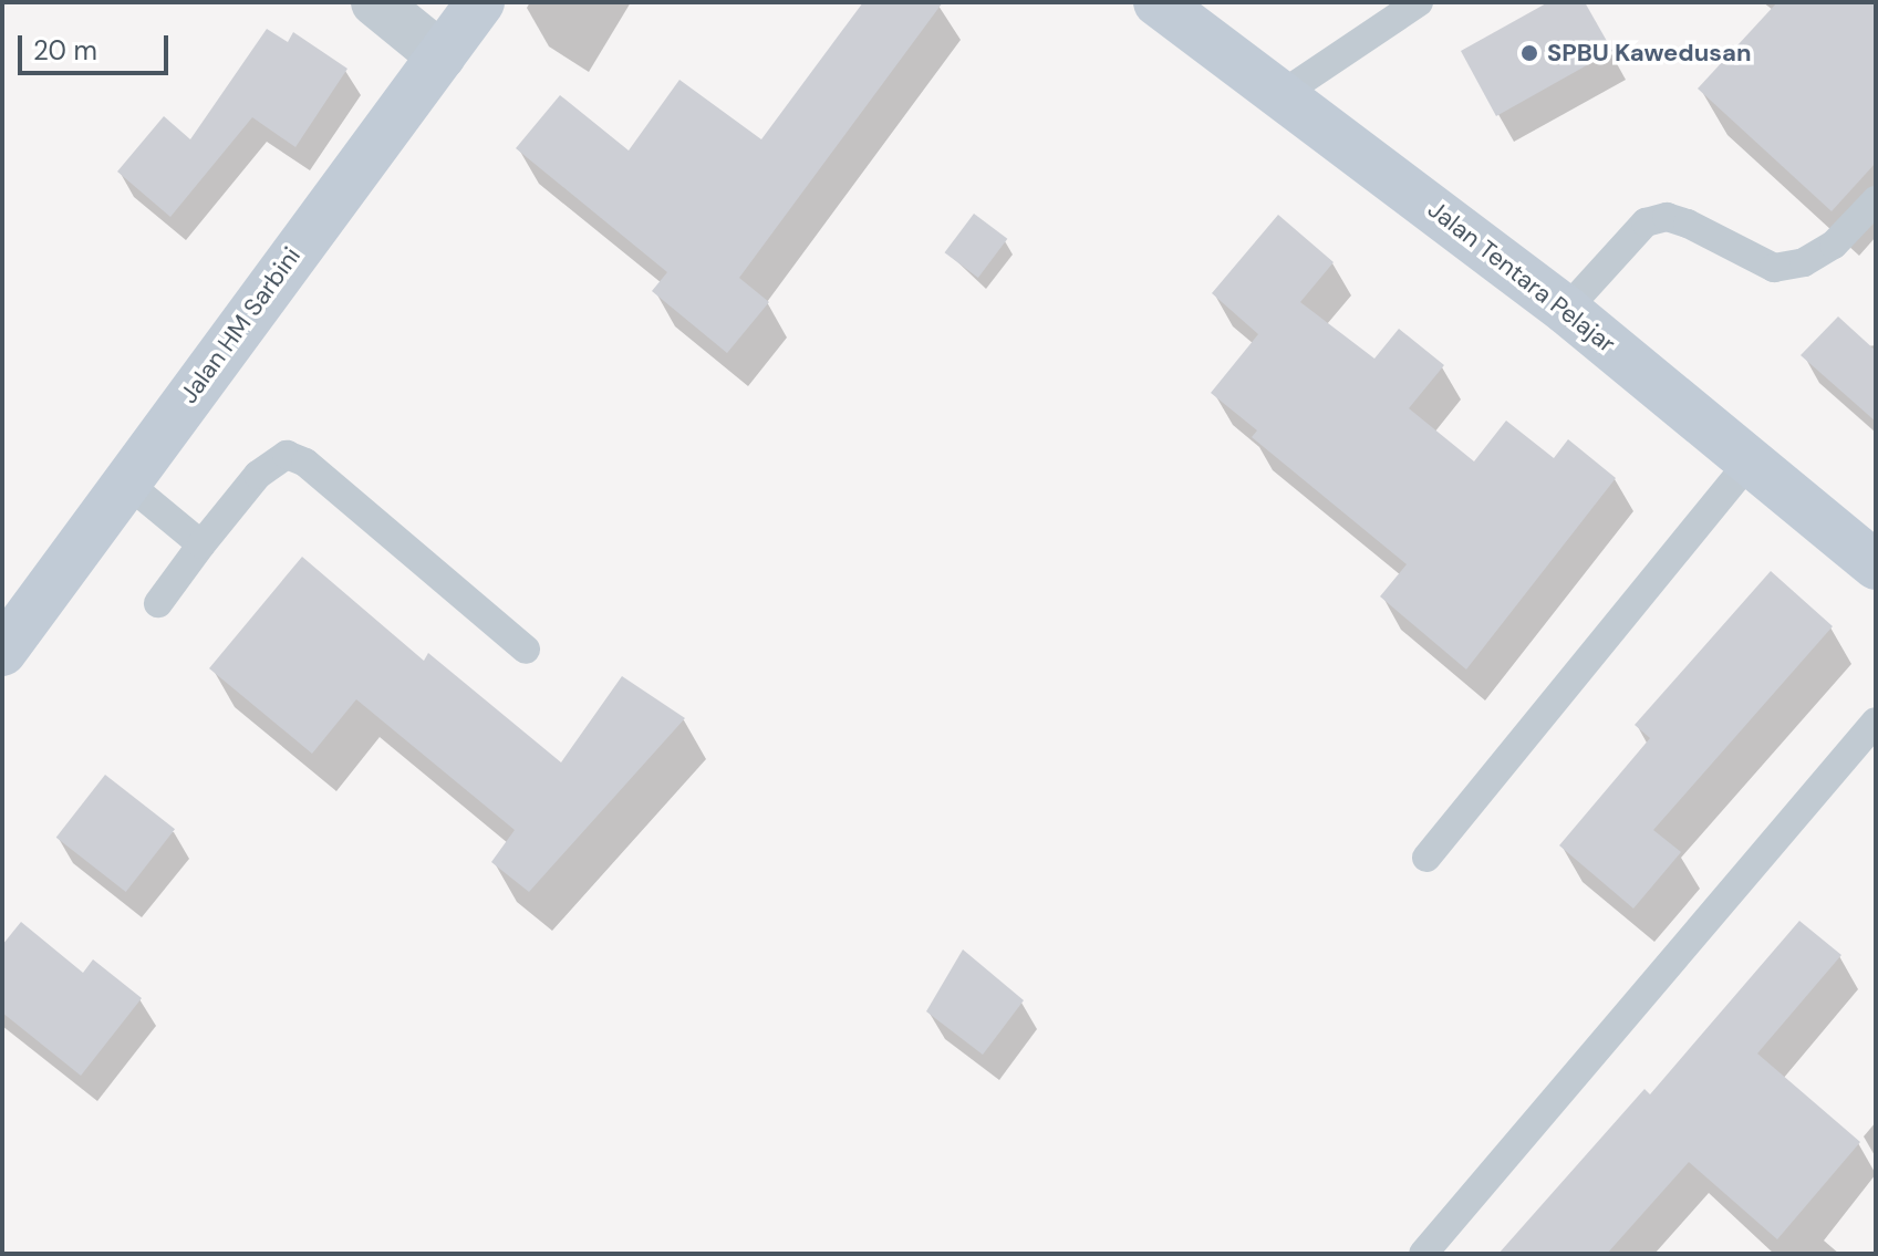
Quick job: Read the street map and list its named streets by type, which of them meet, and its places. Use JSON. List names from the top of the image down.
{
  "streets": {
    "main road": ["Jalan Tentara Pelajar", "Jalan HM Sarbini"]
  },
  "places": ["SPBU Kawedusan"],
  "scale_bar": "20 m"
}
